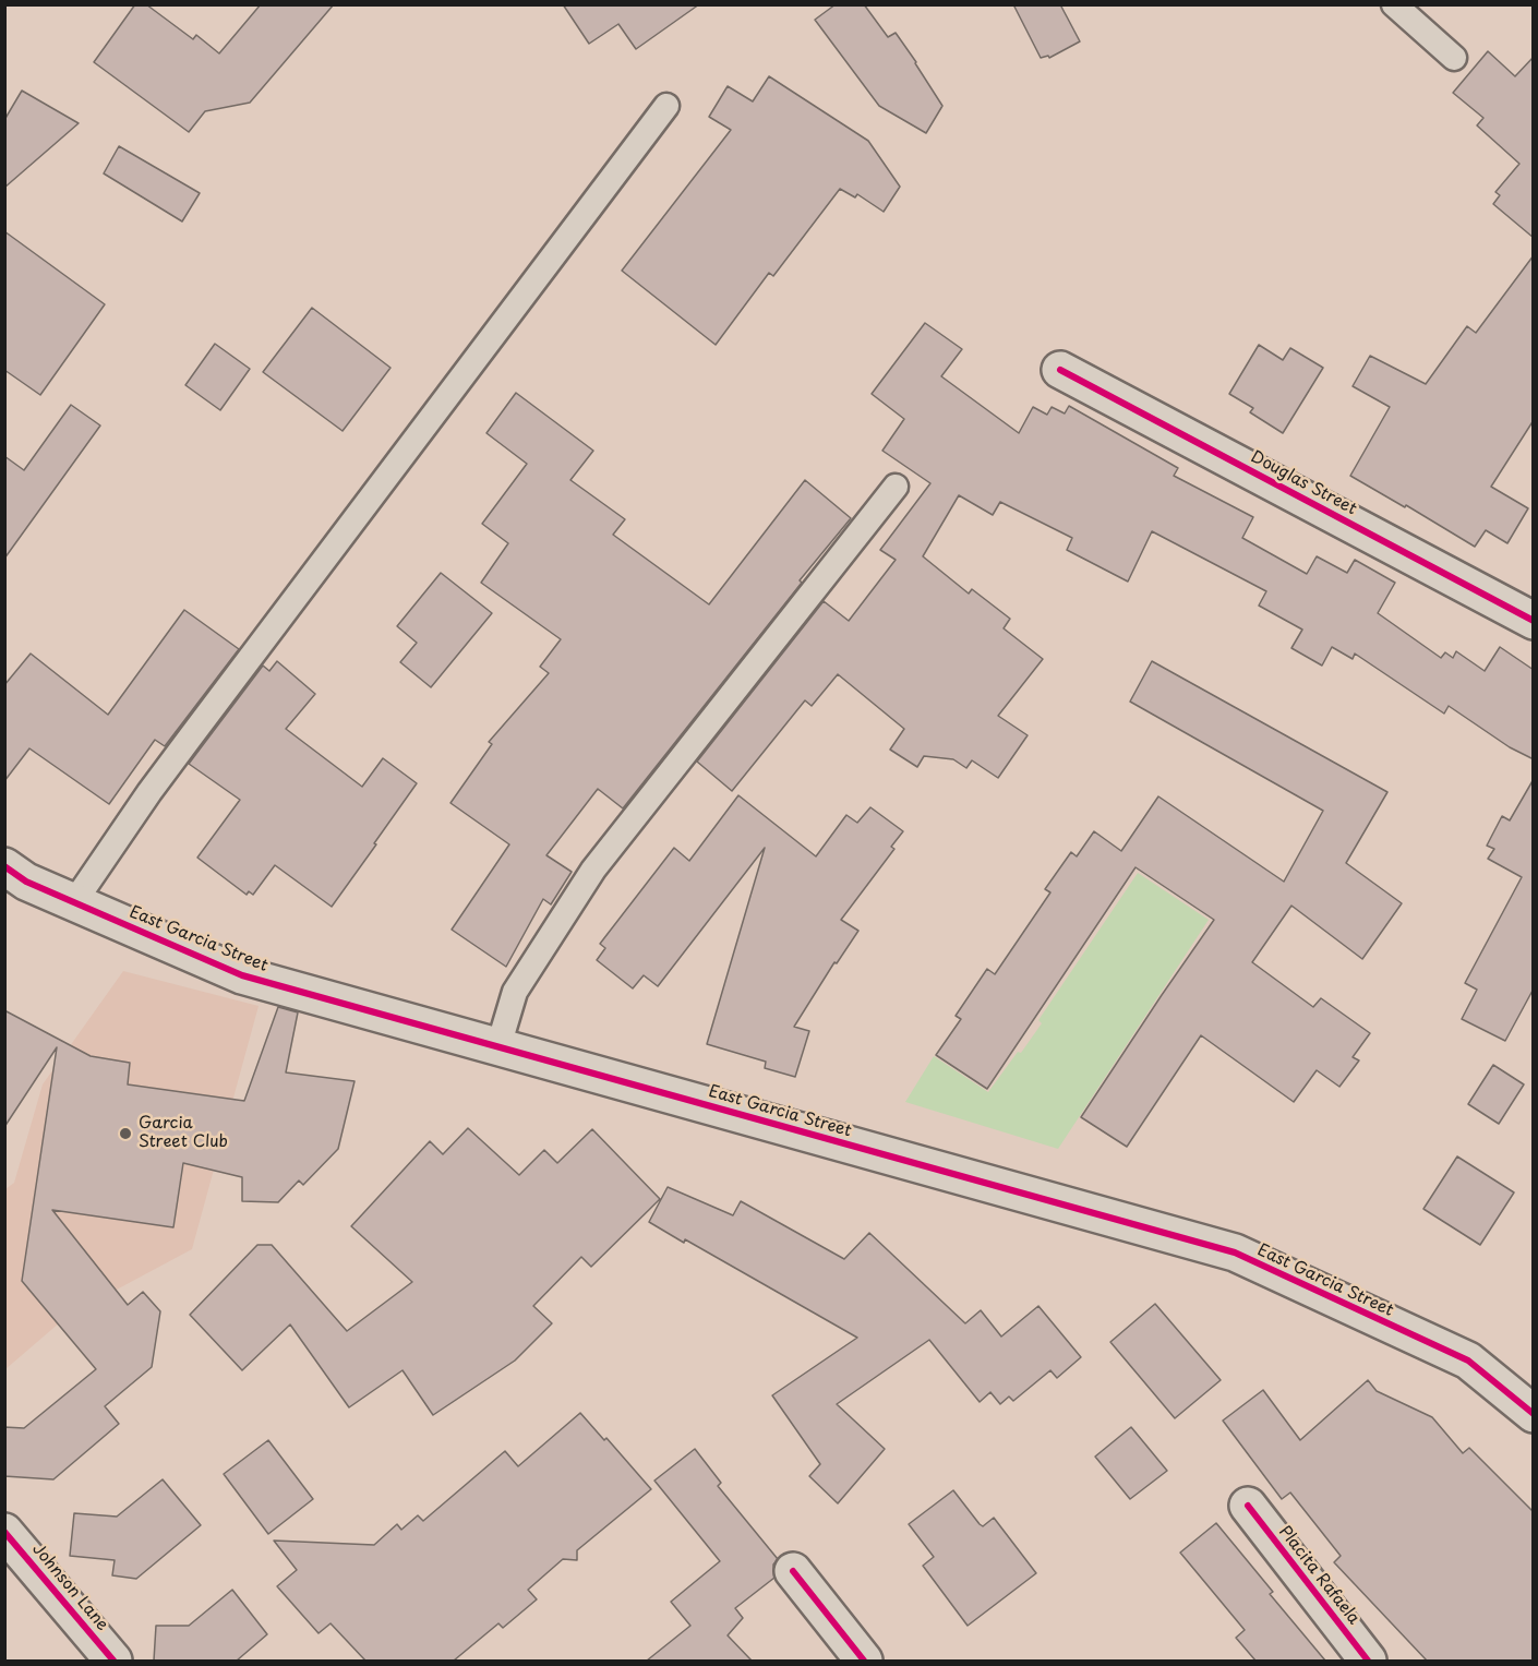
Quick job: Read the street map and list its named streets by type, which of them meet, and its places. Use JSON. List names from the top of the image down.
{
  "streets": {
    "street": [
      "Douglas Street",
      "East Garcia Street",
      "Placita Rafaela",
      "Johnson Lane"
    ]
  },
  "places": ["Garcia Street Club"]
}
